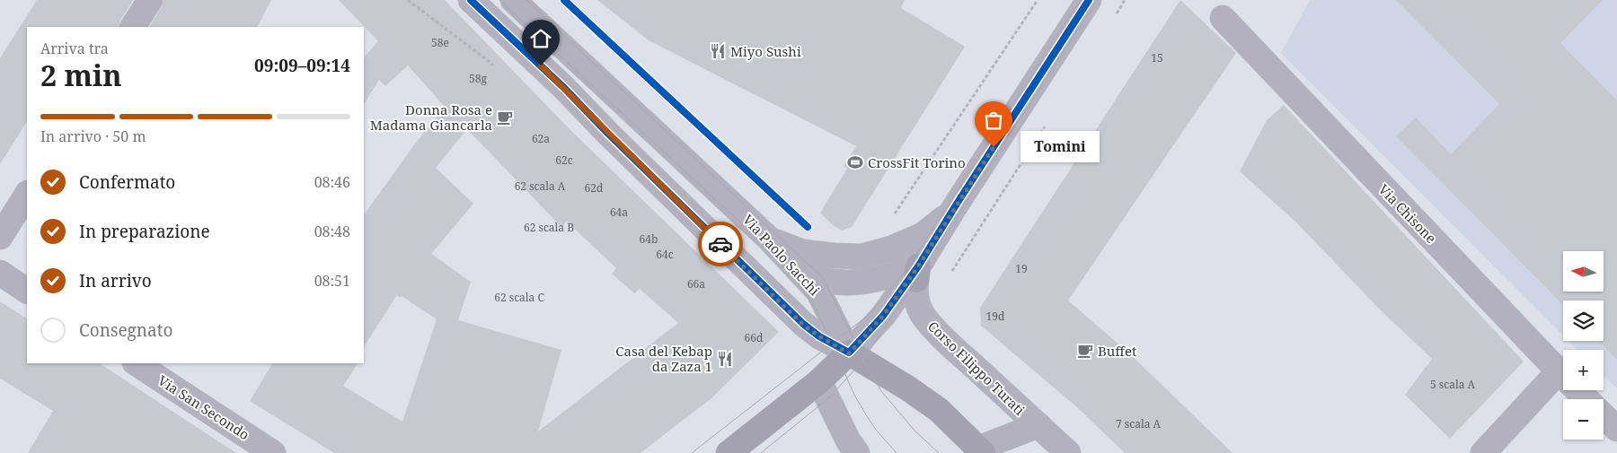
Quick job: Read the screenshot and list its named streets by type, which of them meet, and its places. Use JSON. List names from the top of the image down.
{
  "streets": {
    "main road": ["Corso Filippo Turati"],
    "street": ["Via Chisone", "Via Paolo Sacchi", "Via San Secondo"]
  },
  "crossings": [
    ["Via Paolo Sacchi", "Corso Filippo Turati"]
  ],
  "places": {
    "restaurant": ["Miyo Sushi", "Casa del Kebap da Zaza 1"],
    "cafe": ["Donna Rosa e Madama Giancarla", "Buffet"],
    "other": ["Tomini"],
    "sports": ["CrossFit Torino"]
  },
  "house_numbers": [
    "58e",
    "15",
    "58g",
    "62a",
    "62c",
    "62 scala A",
    "62d",
    "64a",
    "62 scala B",
    "64b",
    "64c",
    "19",
    "66a",
    "62 scala C",
    "19d",
    "66d",
    "5 scala A",
    "7 scala A"
  ],
  "north": "left",
  "page": {
    "heading": ["2 min", "Arriva tra", "09:09–09:14"],
    "bar": "In arrivo · 50 m",
    "bubble": "Tomini",
    "list": [
      ["Confermato", "08:46"],
      ["In preparazione", "08:48"],
      ["In arrivo", "08:51"],
      "Consegnato"
    ],
    "map_buttons": ["+", "−"]
  }
}
